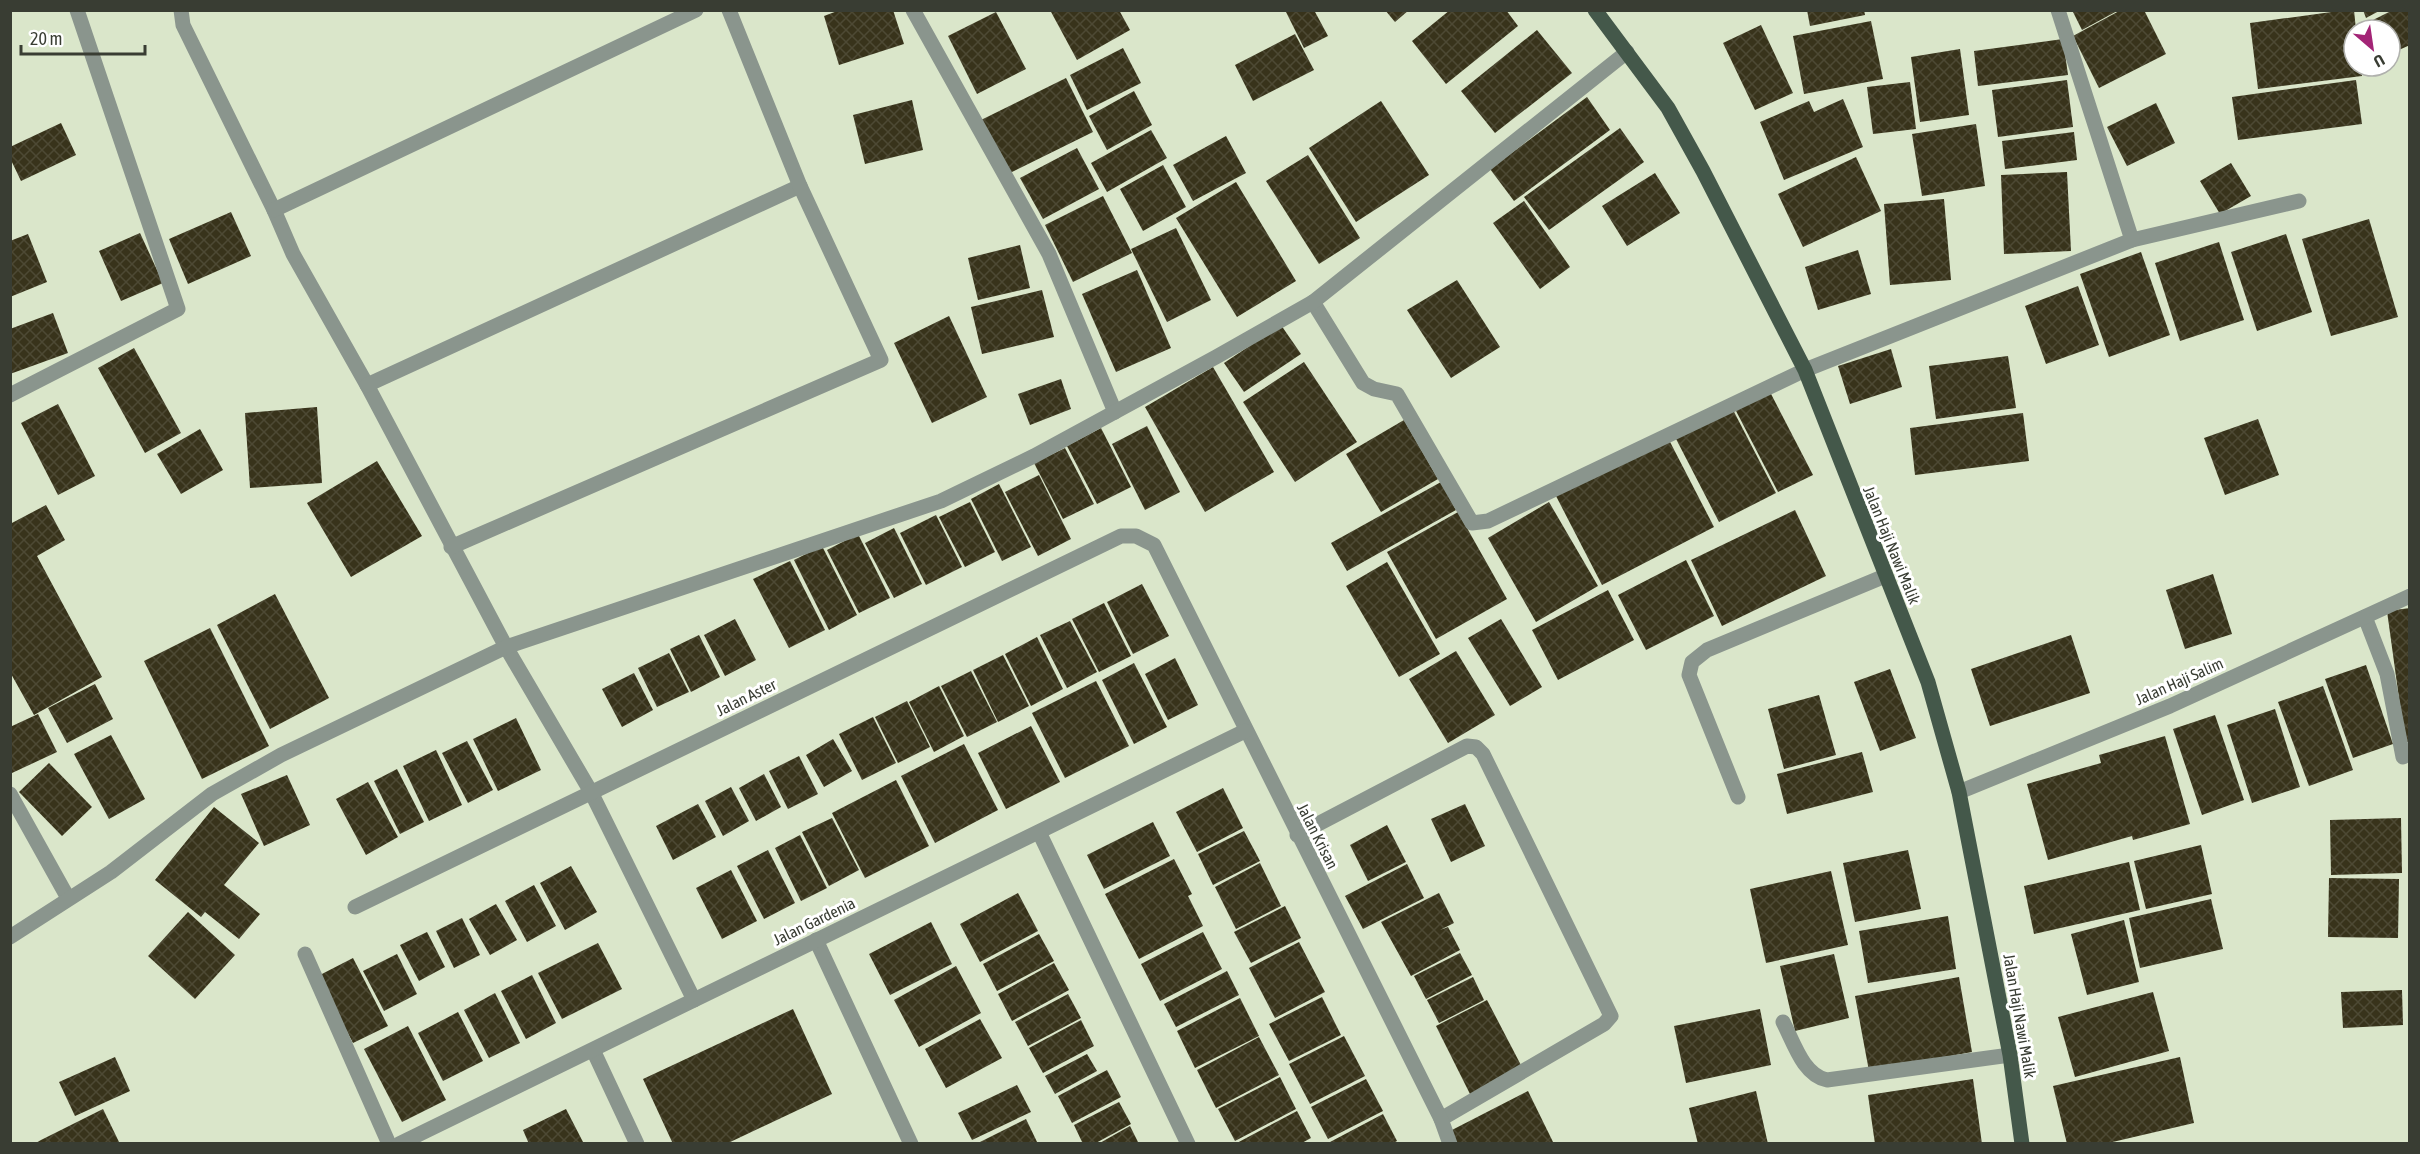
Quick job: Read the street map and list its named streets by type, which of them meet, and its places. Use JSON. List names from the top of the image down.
{
  "streets": {
    "main road": ["Jalan Haji Nawi Malik"],
    "street": [
      "Jalan Haji Salim",
      "Jalan Aster",
      "Jalan Krisan",
      "Jalan Gardenia"
    ]
  },
  "crossings": [
    ["Jalan Haji Nawi Malik", "Jalan Haji Salim"],
    ["Jalan Aster", "Jalan Krisan"],
    ["Jalan Krisan", "Jalan Gardenia"]
  ],
  "scale_bar": "20 m",
  "north": "bottom right"
}
